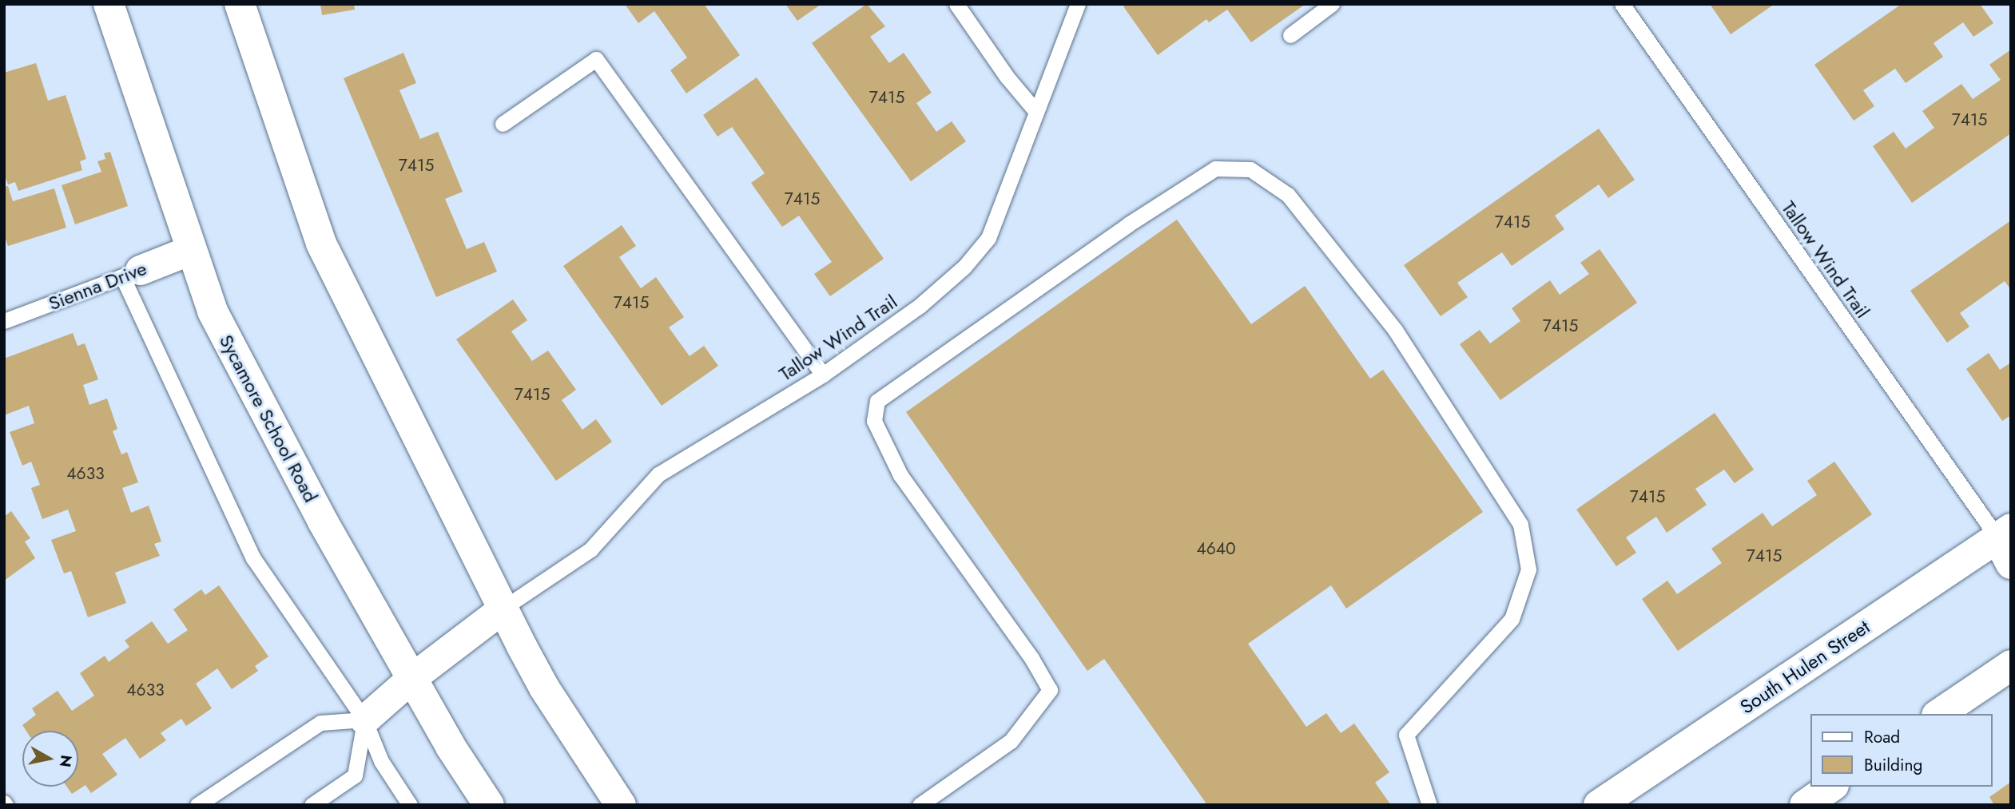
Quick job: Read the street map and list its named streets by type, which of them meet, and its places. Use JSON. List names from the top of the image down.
{
  "streets": {
    "main road": ["Sycamore School Road", "South Hulen Street"],
    "street": ["Sienna Drive"],
    "lane": ["Tallow Wind Trail"]
  },
  "crossings": [
    ["Tallow Wind Trail", "South Hulen Street"],
    ["Sienna Drive", "Sycamore School Road"]
  ],
  "house_numbers": [
    "7415",
    "7415",
    "7415",
    "7415",
    "7415",
    "7415",
    "7415",
    "7415",
    "4633",
    "7415",
    "4640",
    "7415",
    "4633"
  ],
  "legend": ["Road", "Building"],
  "north": "right"
}
